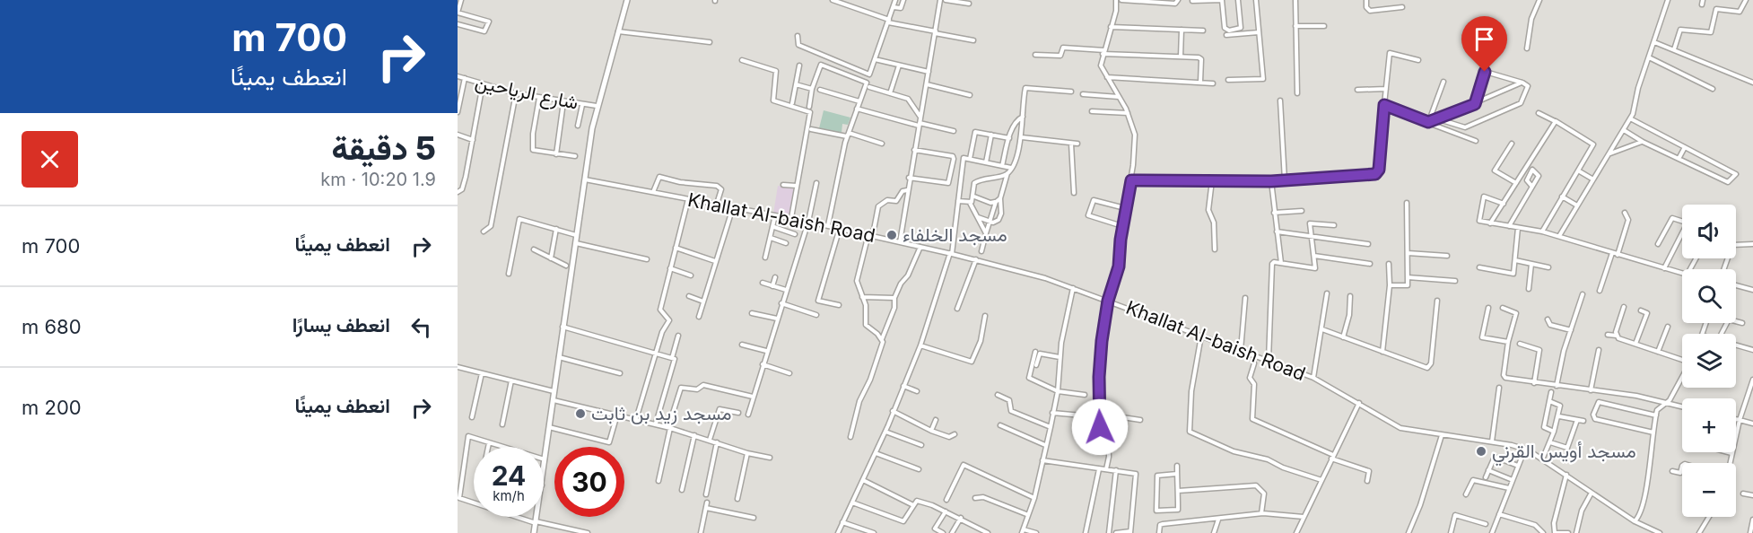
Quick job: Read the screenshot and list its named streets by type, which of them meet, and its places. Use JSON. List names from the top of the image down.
{
  "streets": {
    "street": ["شارع الرياحين", "Khallat Al-baish Road"]
  },
  "places": ["مسجد الخلفاء", "مسجد زيد بن ثابت", "مسجد أويس القرني"],
  "page": {
    "turn": ["700 m", "انعطف يمينًا"],
    "heading": ["5 دقيقة", "1.9 km · 10:20"],
    "map_buttons": ["+", "−"],
    "list": [
      {
        "name": "انعطف يمينًا",
        "value": "700 m"
      },
      {
        "name": "انعطف يسارًا",
        "value": "680 m"
      },
      {
        "name": "انعطف يمينًا",
        "value": "200 m"
      }
    ],
    "speed": "24 km/h",
    "limit": "30"
  }
}
